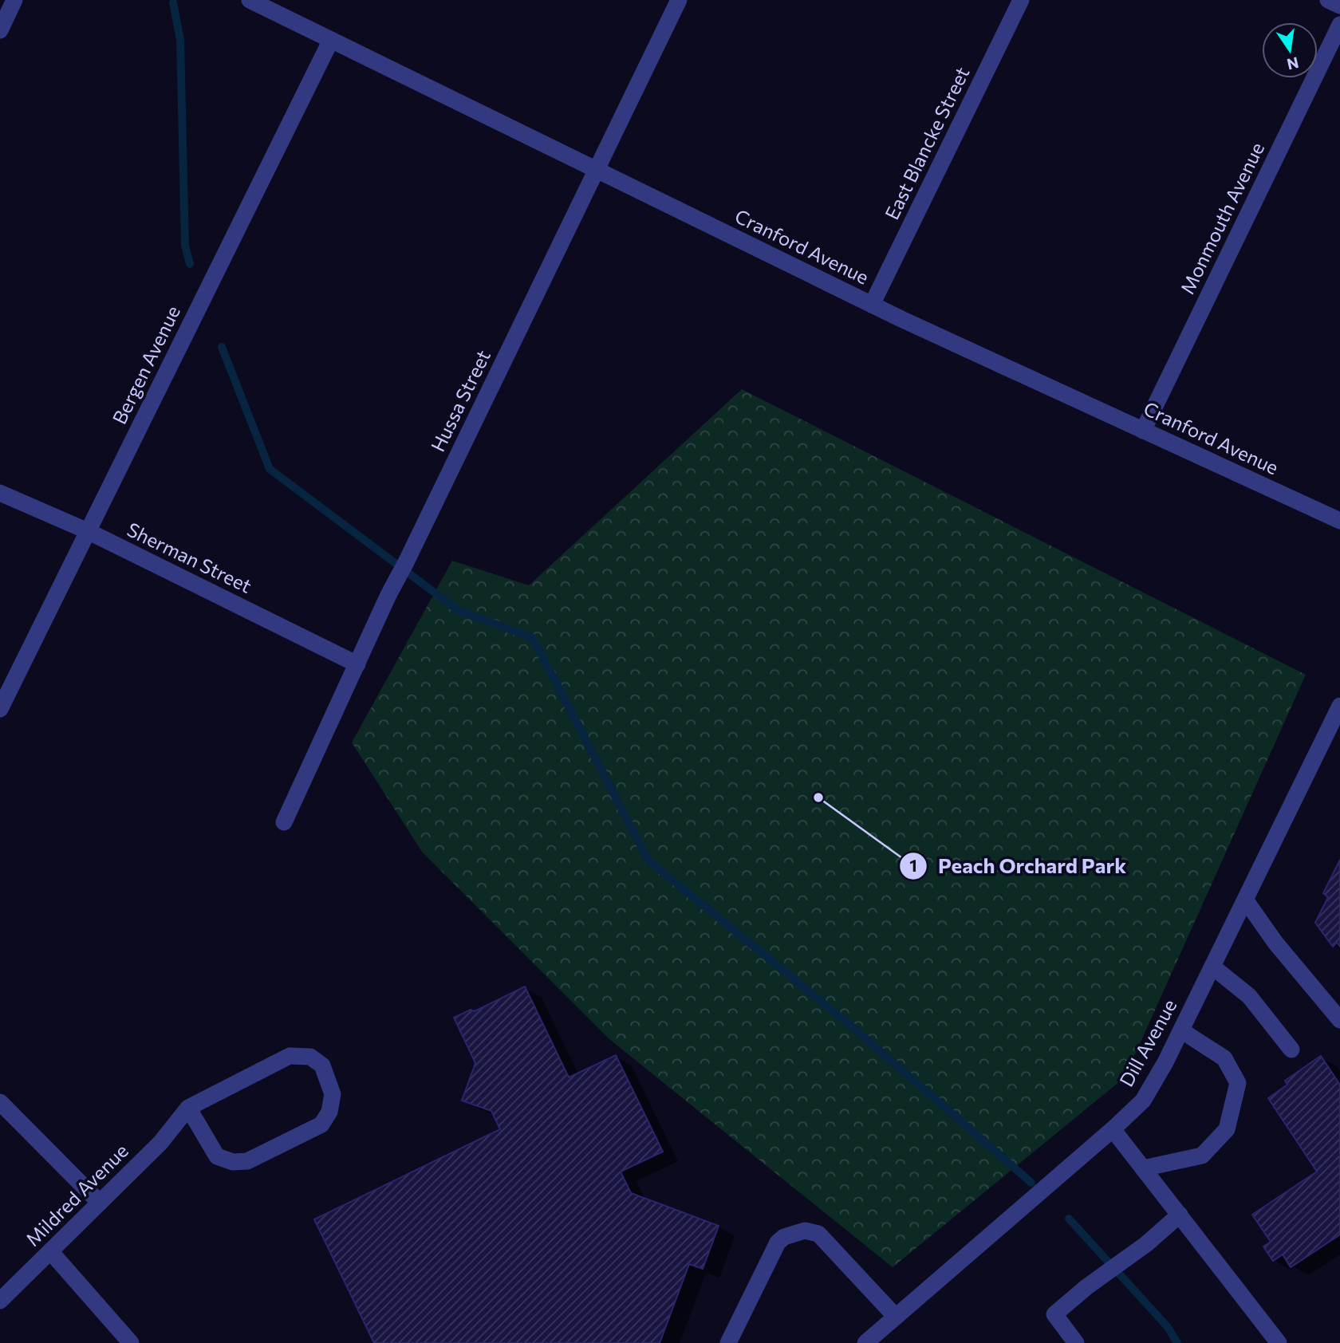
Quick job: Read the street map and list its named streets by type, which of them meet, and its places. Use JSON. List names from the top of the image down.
{
  "streets": {
    "street": [
      "East Blancke Street",
      "Monmouth Avenue",
      "Cranford Avenue",
      "Bergen Avenue",
      "Hussa Street",
      "Sherman Street",
      "Dill Avenue",
      "Mildred Avenue"
    ]
  },
  "crossings": [
    ["East Blancke Street", "Cranford Avenue"],
    ["Monmouth Avenue", "Cranford Avenue"],
    ["Cranford Avenue", "Bergen Avenue"],
    ["Cranford Avenue", "Hussa Street"],
    ["Bergen Avenue", "Sherman Street"],
    ["Hussa Street", "Sherman Street"]
  ],
  "places": ["Peach Orchard Park"],
  "north": "bottom"
}
